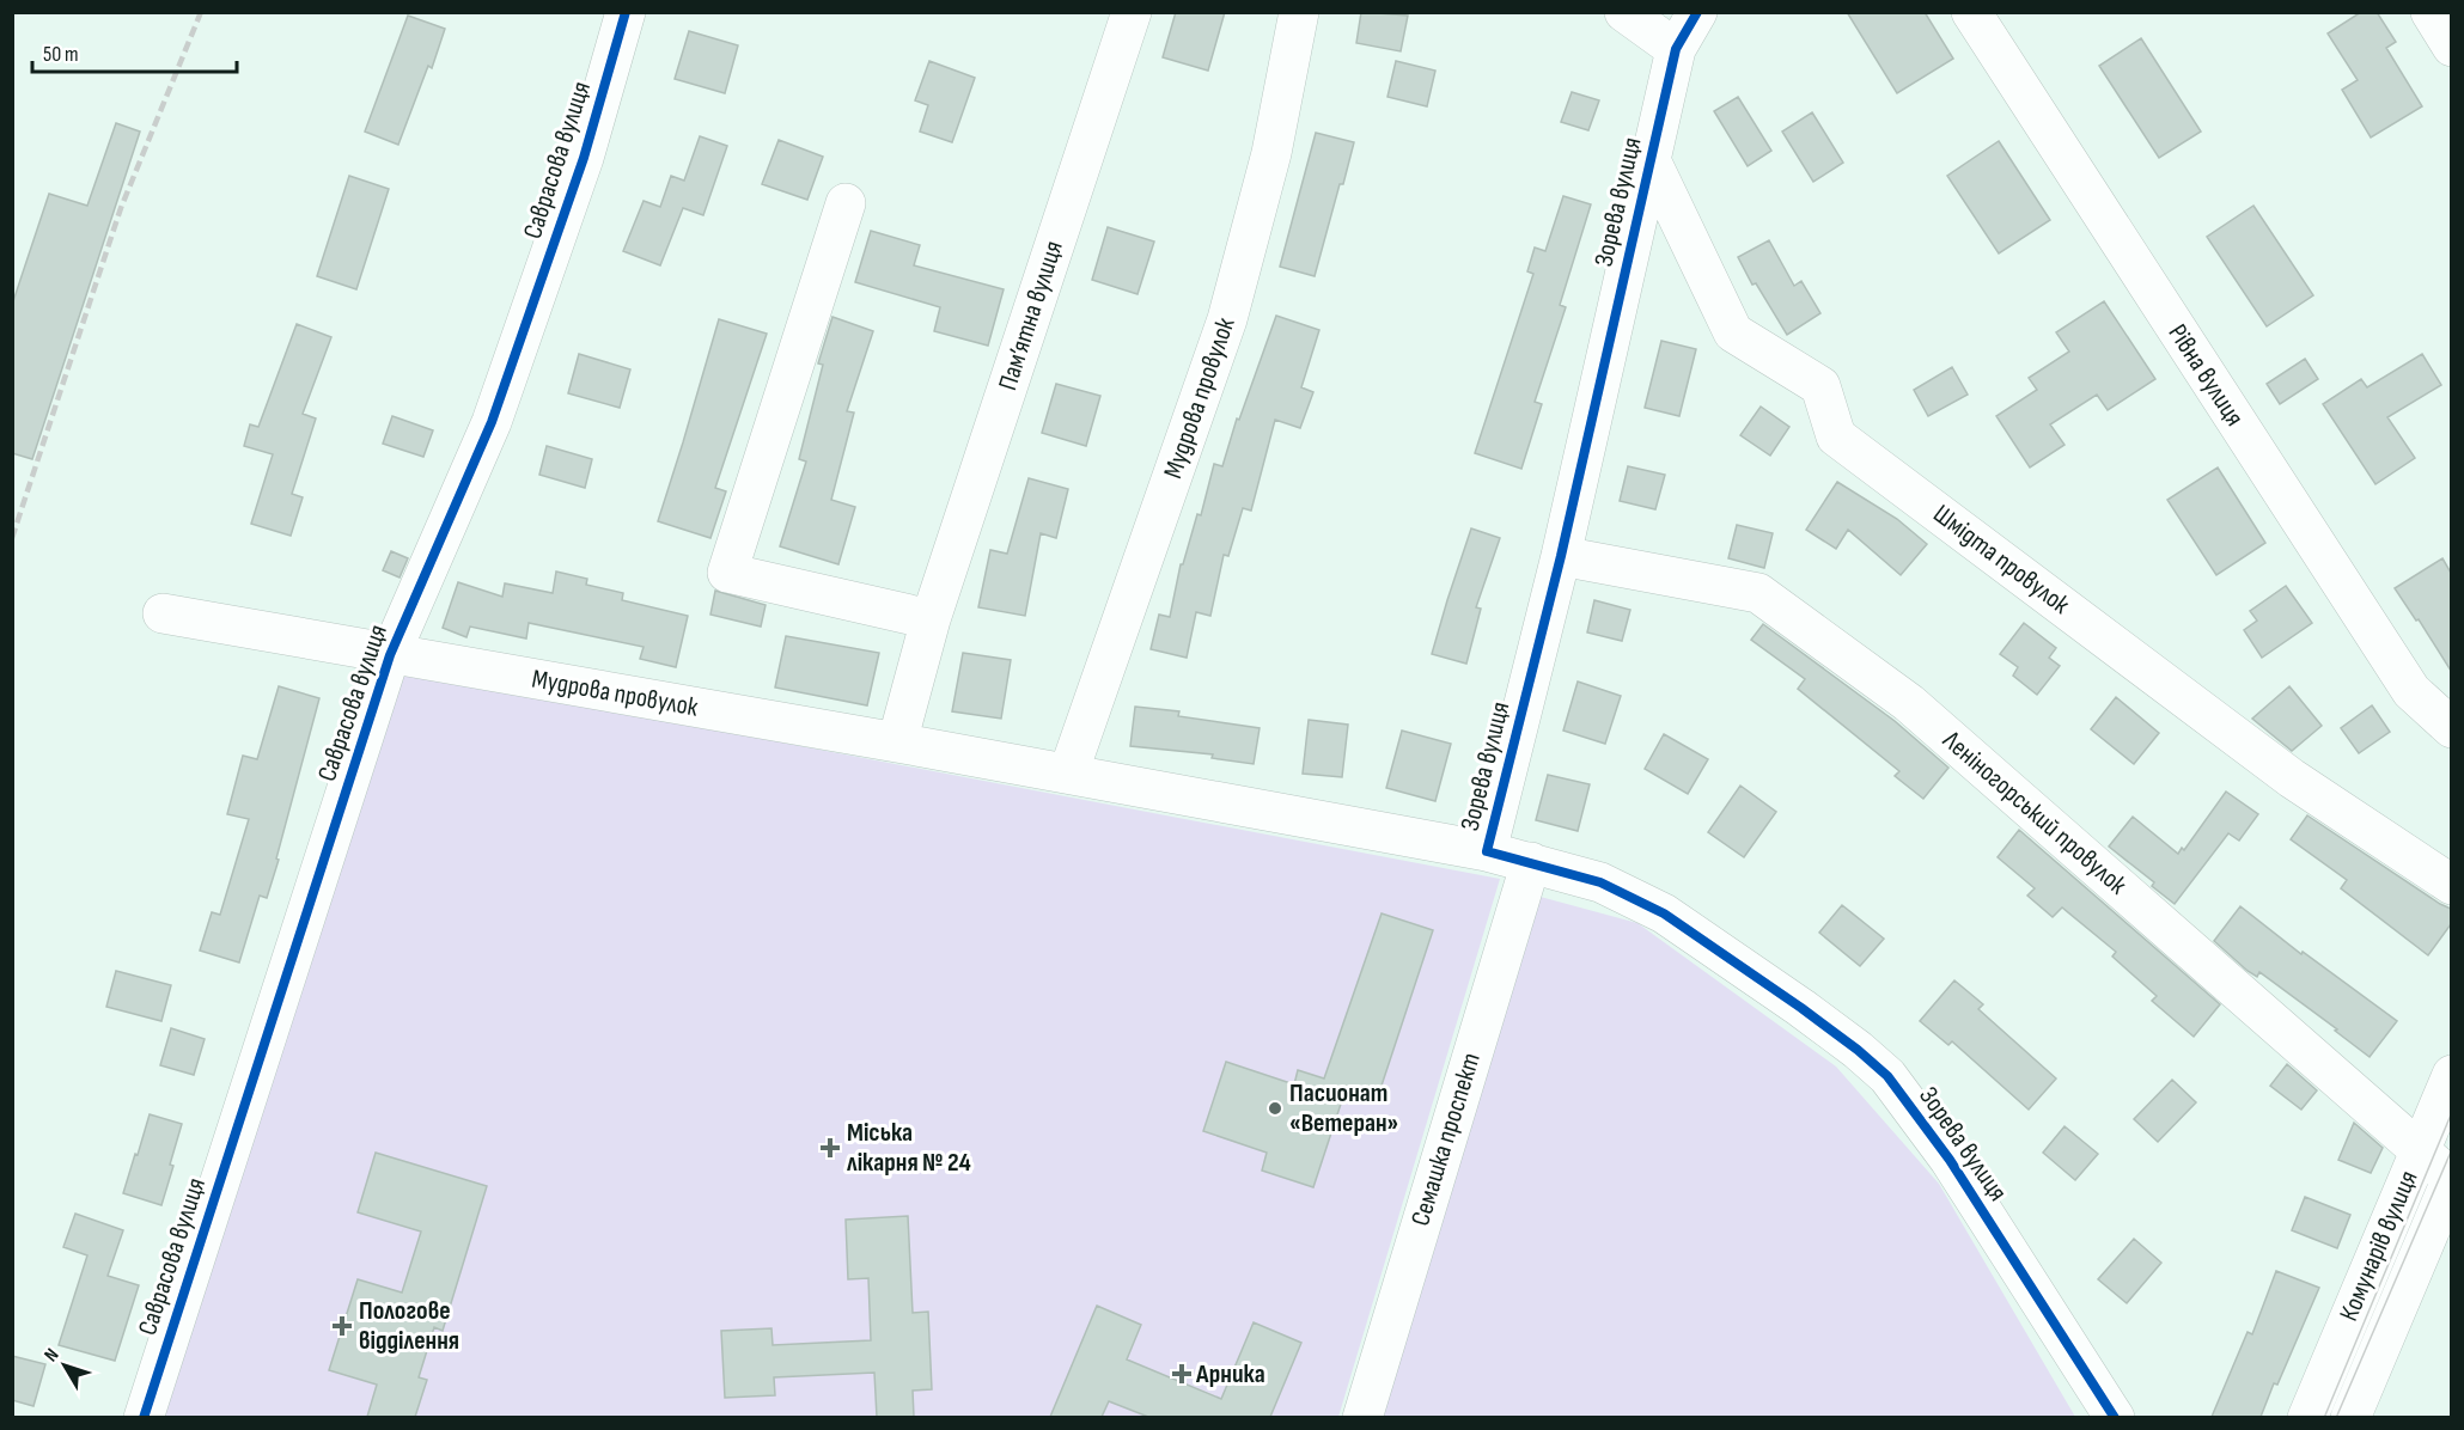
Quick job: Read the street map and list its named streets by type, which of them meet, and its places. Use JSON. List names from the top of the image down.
{
  "streets": {
    "street": [
      "Саврасова вулиця",
      "Зорева вулиця",
      "Пам’ятна вулиця",
      "Рівна вулиця",
      "Мудрова провулок",
      "Шмідта провулок",
      "Леніногорський провулок",
      "Семашка проспект",
      "Комунарів вулиця"
    ]
  },
  "crossings": [
    ["Саврасова вулиця", "Мудрова провулок"],
    ["Зорева вулиця", "Мудрова провулок"],
    ["Зорева вулиця", "Шмідта провулок"],
    ["Зорева вулиця", "Леніногорський провулок"],
    ["Зорева вулиця", "Семашка проспект"],
    ["Пам’ятна вулиця", "Мудрова провулок"],
    ["Леніногорський провулок", "Комунарів вулиця"]
  ],
  "places": {
    "other": ["Пасионат «Ветеран»"],
    "health": ["Міська лікарня № 24", "Пологове відділення", "Арника"]
  },
  "scale_bar": "50 m",
  "north": "top left"
}
